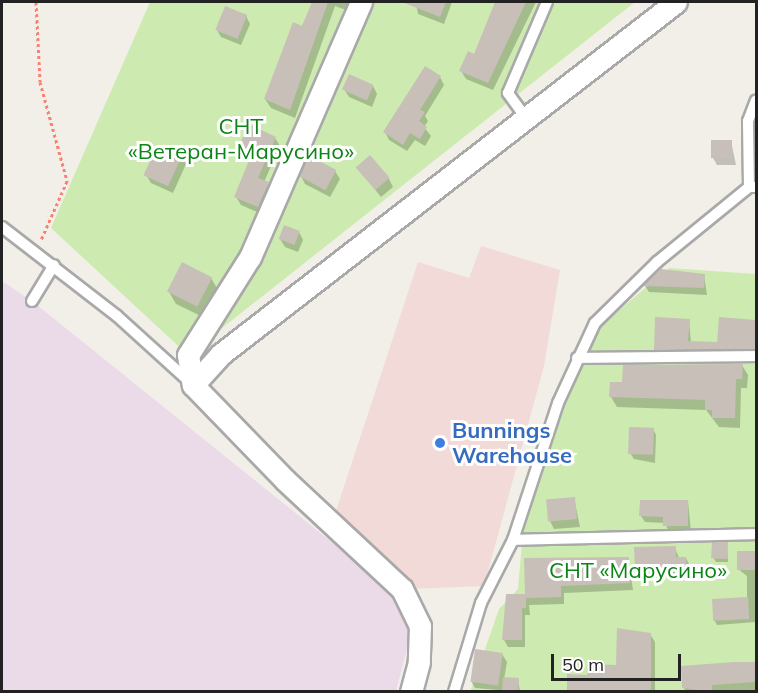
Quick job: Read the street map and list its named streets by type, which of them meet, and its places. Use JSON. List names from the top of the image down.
{
  "parks": ["СНТ «Ветеран-Марусино»", "СНТ «Марусино»"],
  "places": ["Bunnings Warehouse"],
  "scale_bar": "50 m"
}
